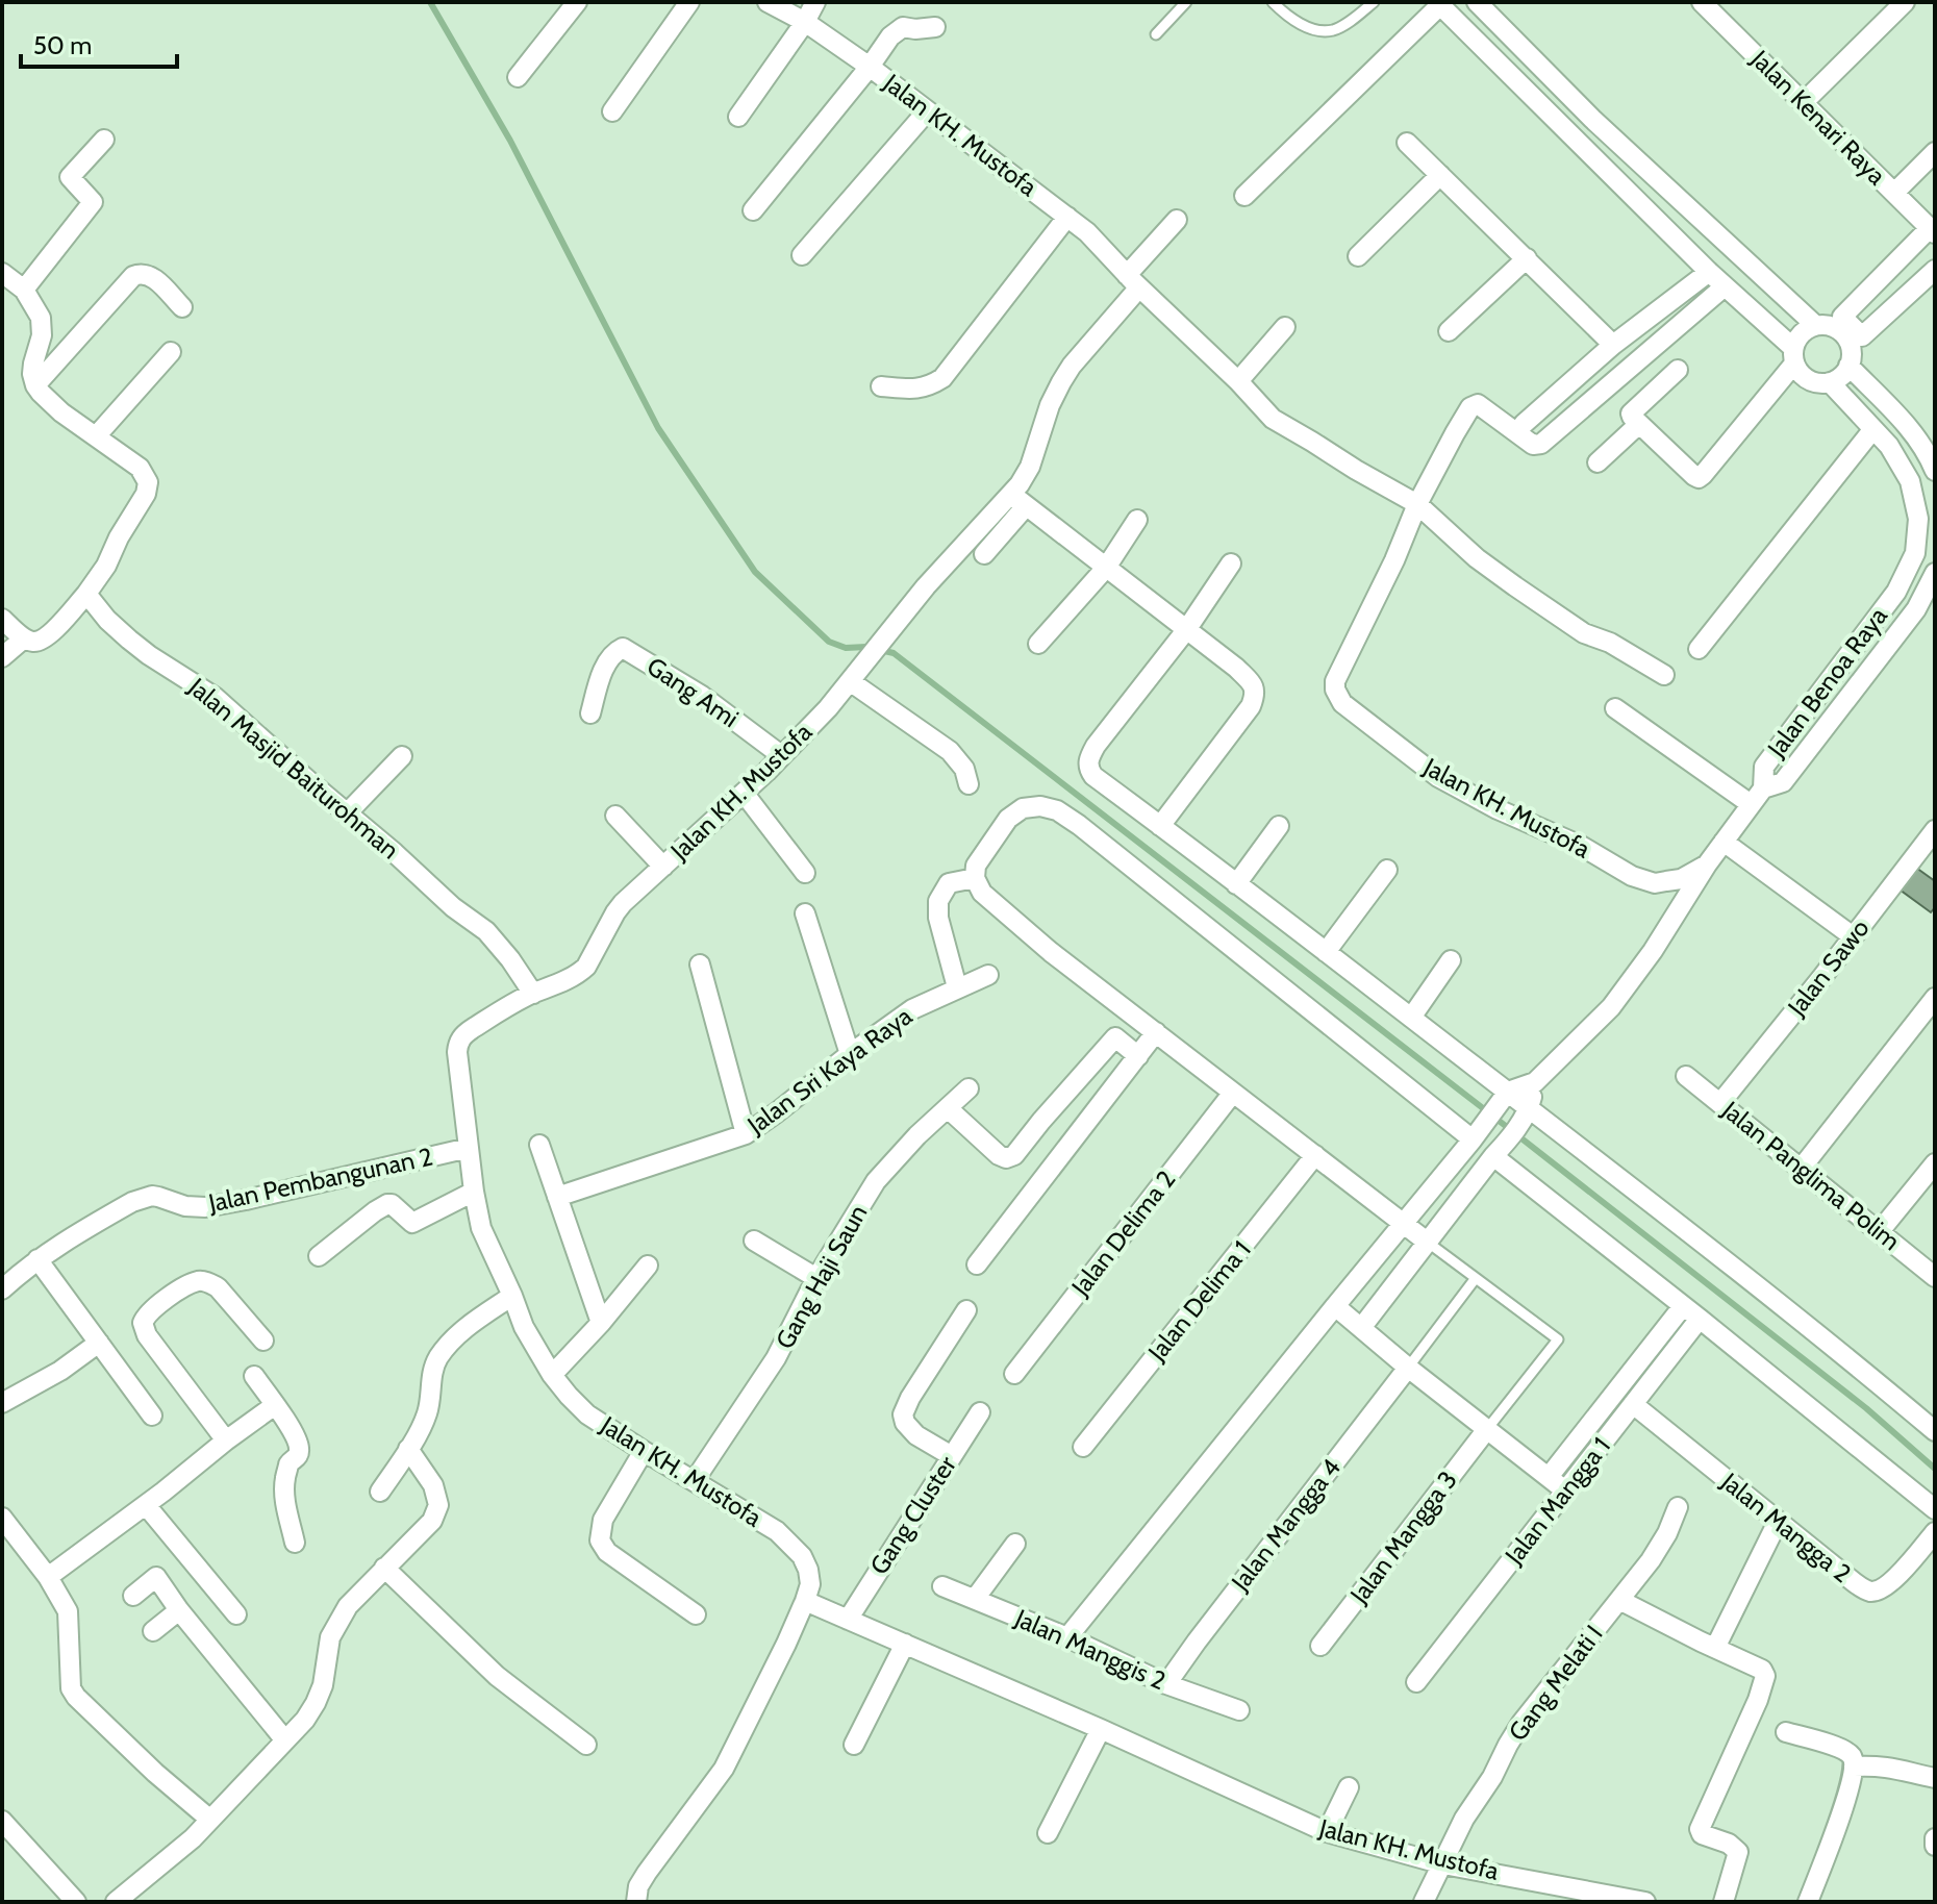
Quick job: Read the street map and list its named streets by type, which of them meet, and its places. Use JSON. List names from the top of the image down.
{
  "streets": {
    "street": [
      "Jalan Kenari Raya",
      "Jalan KH. Mustofa",
      "Jalan Benoa Raya",
      "Gang Ami",
      "Jalan Masjid Baiturohman",
      "Jalan Sawo",
      "Jalan Sri Kaya Raya",
      "Jalan Panglima Polim",
      "Jalan Pembangunan 2",
      "Jalan Delima 2",
      "Gang Haji Saun",
      "Jalan Delima 1",
      "Jalan Mangga 1",
      "Gang Cluster",
      "Jalan Mangga 4",
      "Jalan Mangga 2",
      "Jalan Mangga 3",
      "Jalan Manggis 2",
      "Gang Melati I"
    ]
  },
  "crossings": [
    ["Jalan KH. Mustofa", "Gang Ami"],
    ["Jalan KH. Mustofa", "Jalan Masjid Baiturohman"],
    ["Jalan KH. Mustofa", "Jalan Pembangunan 2"],
    ["Jalan KH. Mustofa", "Gang Haji Saun"],
    ["Jalan KH. Mustofa", "Gang Cluster"],
    ["Jalan KH. Mustofa", "Gang Melati I"],
    ["Jalan Sawo", "Jalan Panglima Polim"],
    ["Jalan Mangga 1", "Jalan Mangga 2"],
    ["Jalan Mangga 4", "Jalan Manggis 2"]
  ],
  "scale_bar": "50 m"
}
